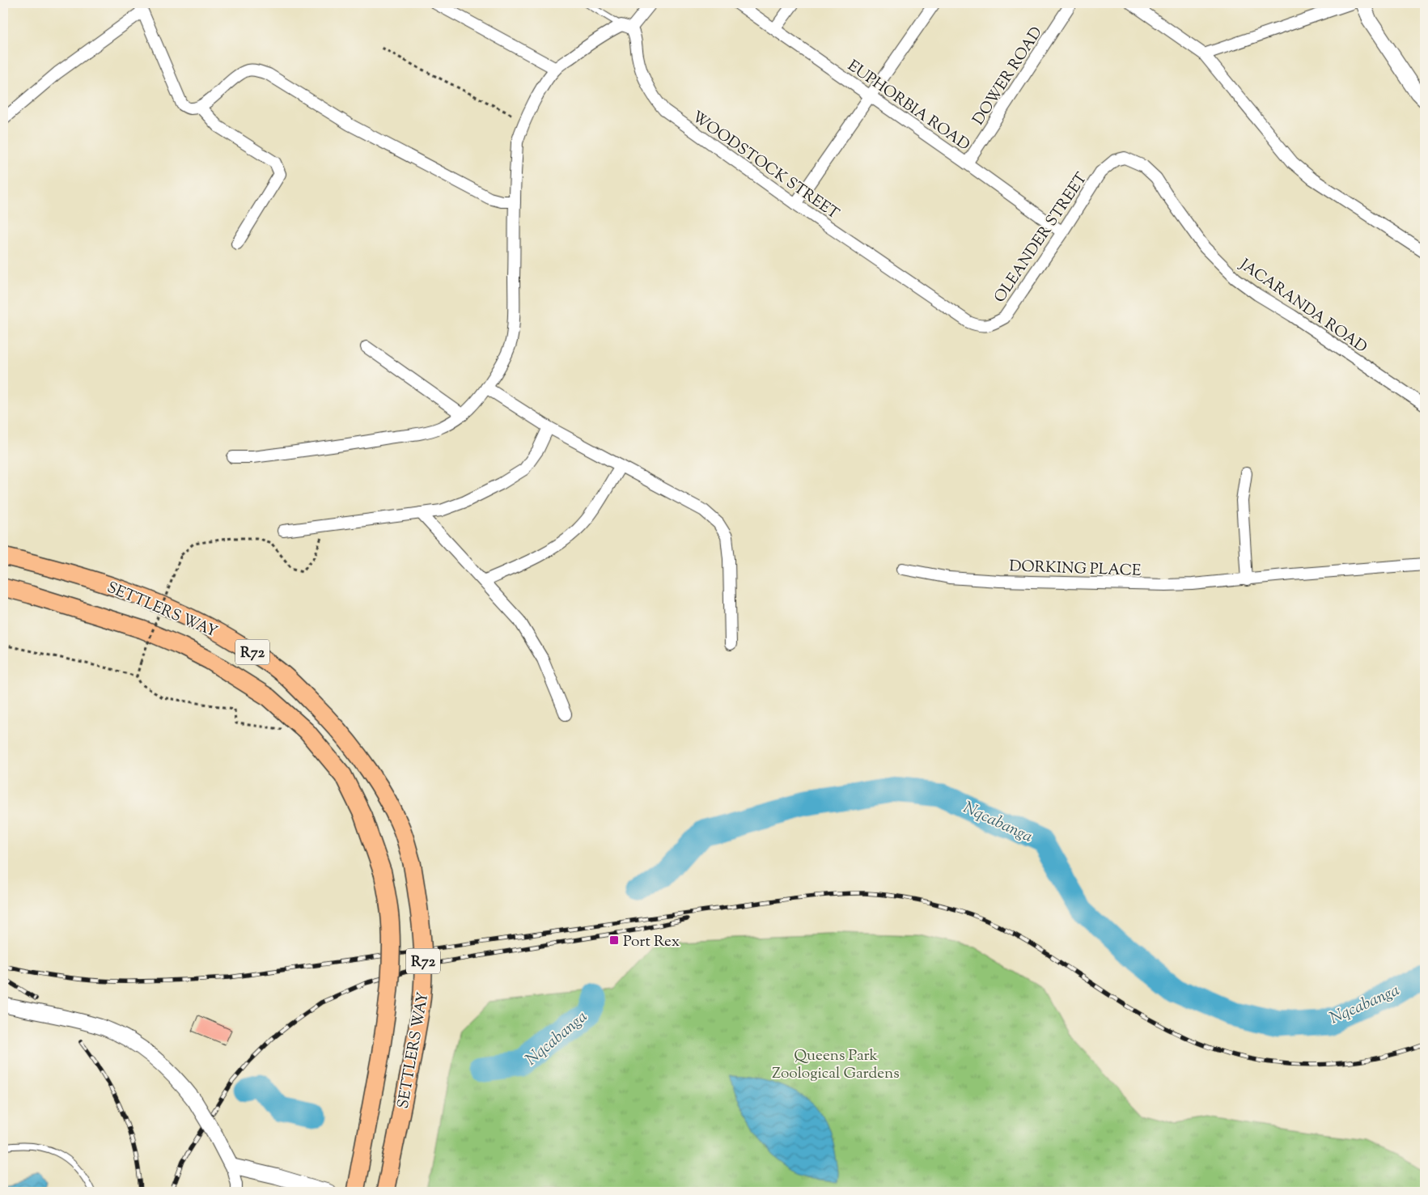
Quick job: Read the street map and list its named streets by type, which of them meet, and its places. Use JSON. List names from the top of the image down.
{
  "streets": {
    "main road": ["SETTLERS WAY", "R72"],
    "street": [
      "DOWER ROAD",
      "EUPHORBIA ROAD",
      "WOODSTOCK STREET",
      "OLEANDER STREET",
      "JACARANDA ROAD",
      "DORKING PLACE"
    ]
  },
  "crossings": [
    ["DOWER ROAD", "EUPHORBIA ROAD"],
    ["EUPHORBIA ROAD", "OLEANDER STREET"],
    ["WOODSTOCK STREET", "OLEANDER STREET"],
    ["OLEANDER STREET", "JACARANDA ROAD"]
  ],
  "water": ["Nqcabanga"],
  "parks": ["Queens Park Zoological Gardens"],
  "places": {
    "transit": ["Port Rex"]
  }
}
